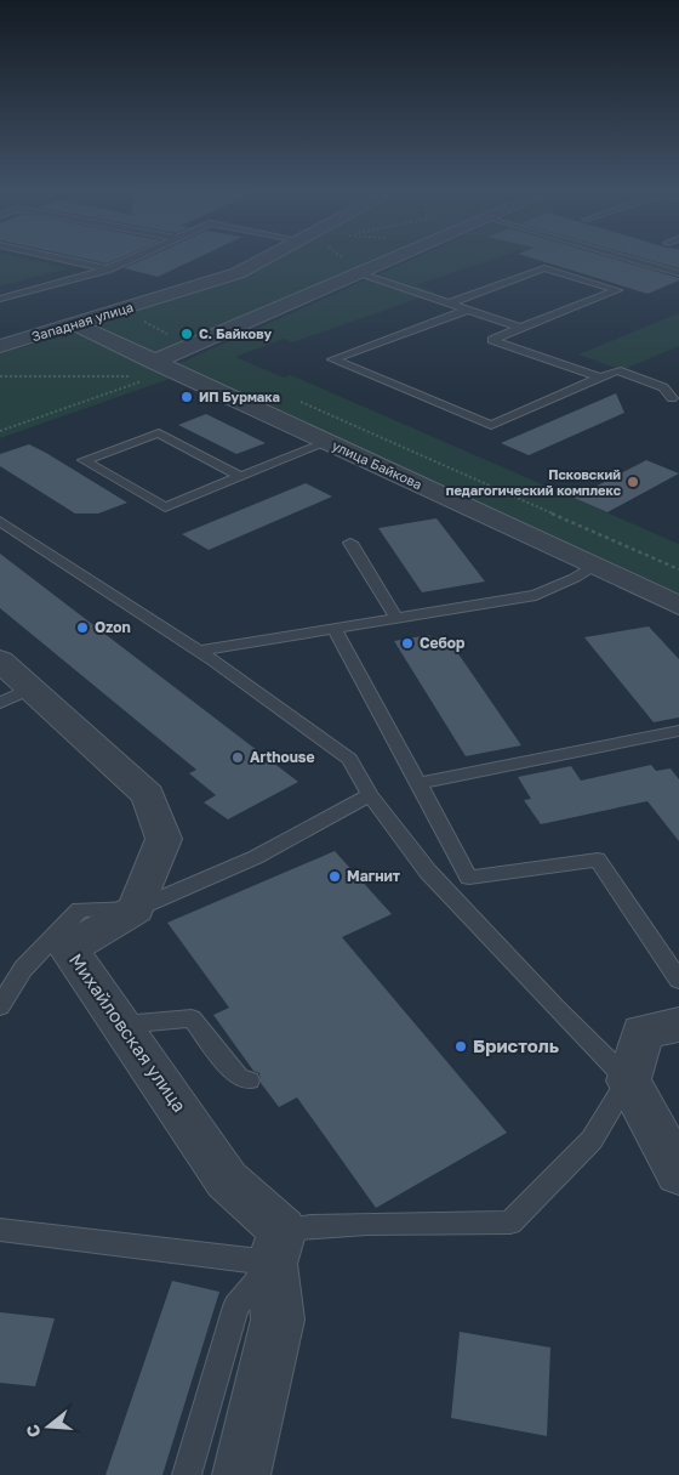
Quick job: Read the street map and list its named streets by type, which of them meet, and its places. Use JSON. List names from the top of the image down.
{
  "streets": {
    "street": ["Западная улица", "улица Байкова", "Михайловская улица"]
  },
  "crossings": [
    ["Западная улица", "улица Байкова"]
  ],
  "places": [
    "С. Байкову",
    "ИП Бурмака",
    "Псковский педагогический комплекс",
    "Ozon",
    "Себор",
    "Arthouse",
    "Магнит",
    "Бристоль"
  ],
  "north": "left"
}
